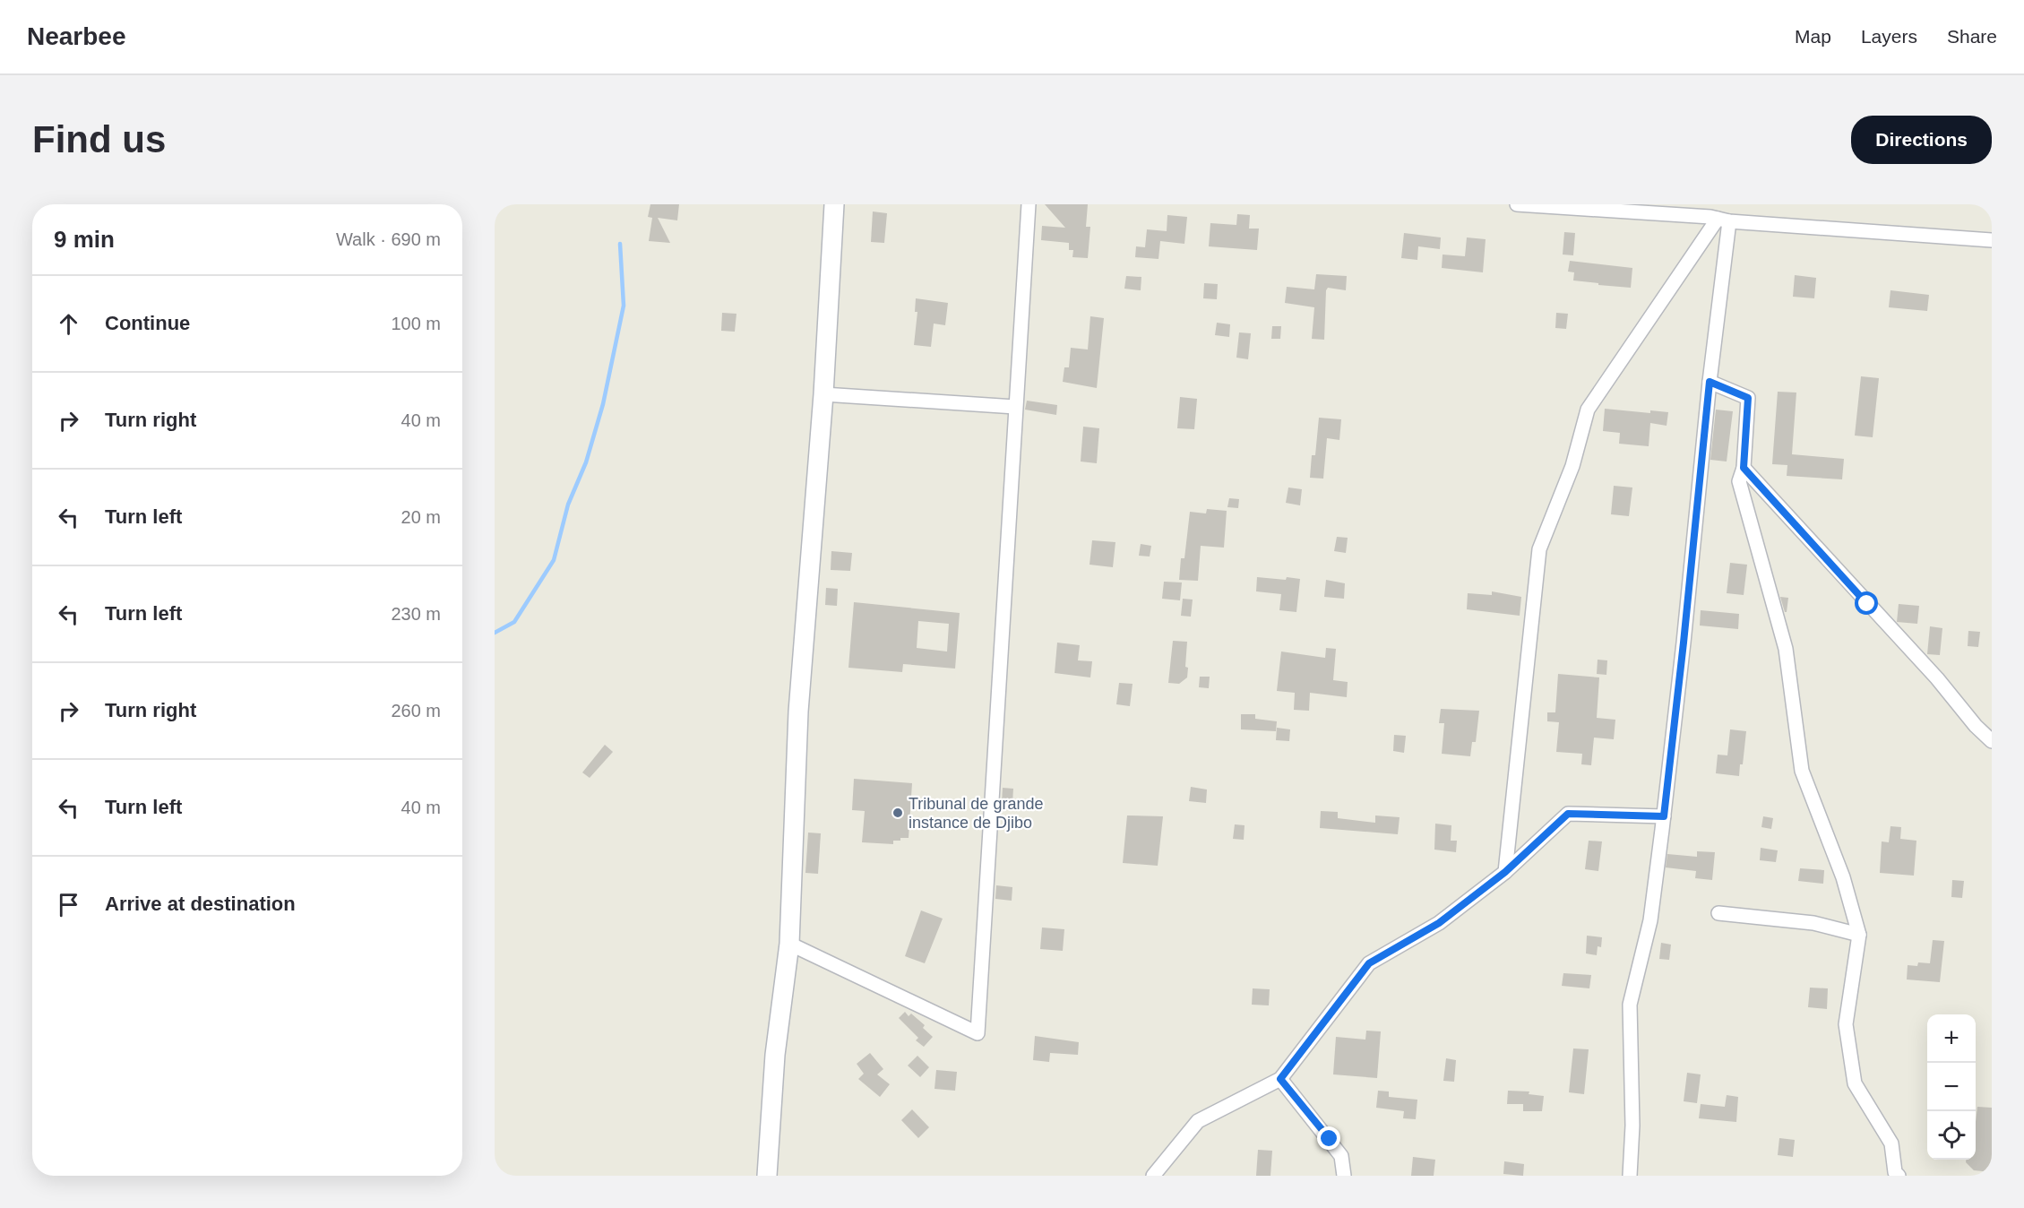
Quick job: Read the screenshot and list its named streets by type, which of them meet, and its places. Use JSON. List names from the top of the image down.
{
  "places": ["Tribunal de grande instance de Djibo"],
  "page": {
    "header": "Nearbee",
    "nav": ["Map", "Layers", "Share"],
    "buttons": "Directions",
    "title": "Find us",
    "heading": ["9 min", "Walk · 690 m"],
    "list": [
      ["Continue", "100 m"],
      ["Turn right", "40 m"],
      ["Turn left", "20 m"],
      ["Turn left", "230 m"],
      ["Turn right", "260 m"],
      ["Turn left", "40 m"],
      "Arrive at destination"
    ],
    "map_buttons": ["+", "−"]
  }
}
